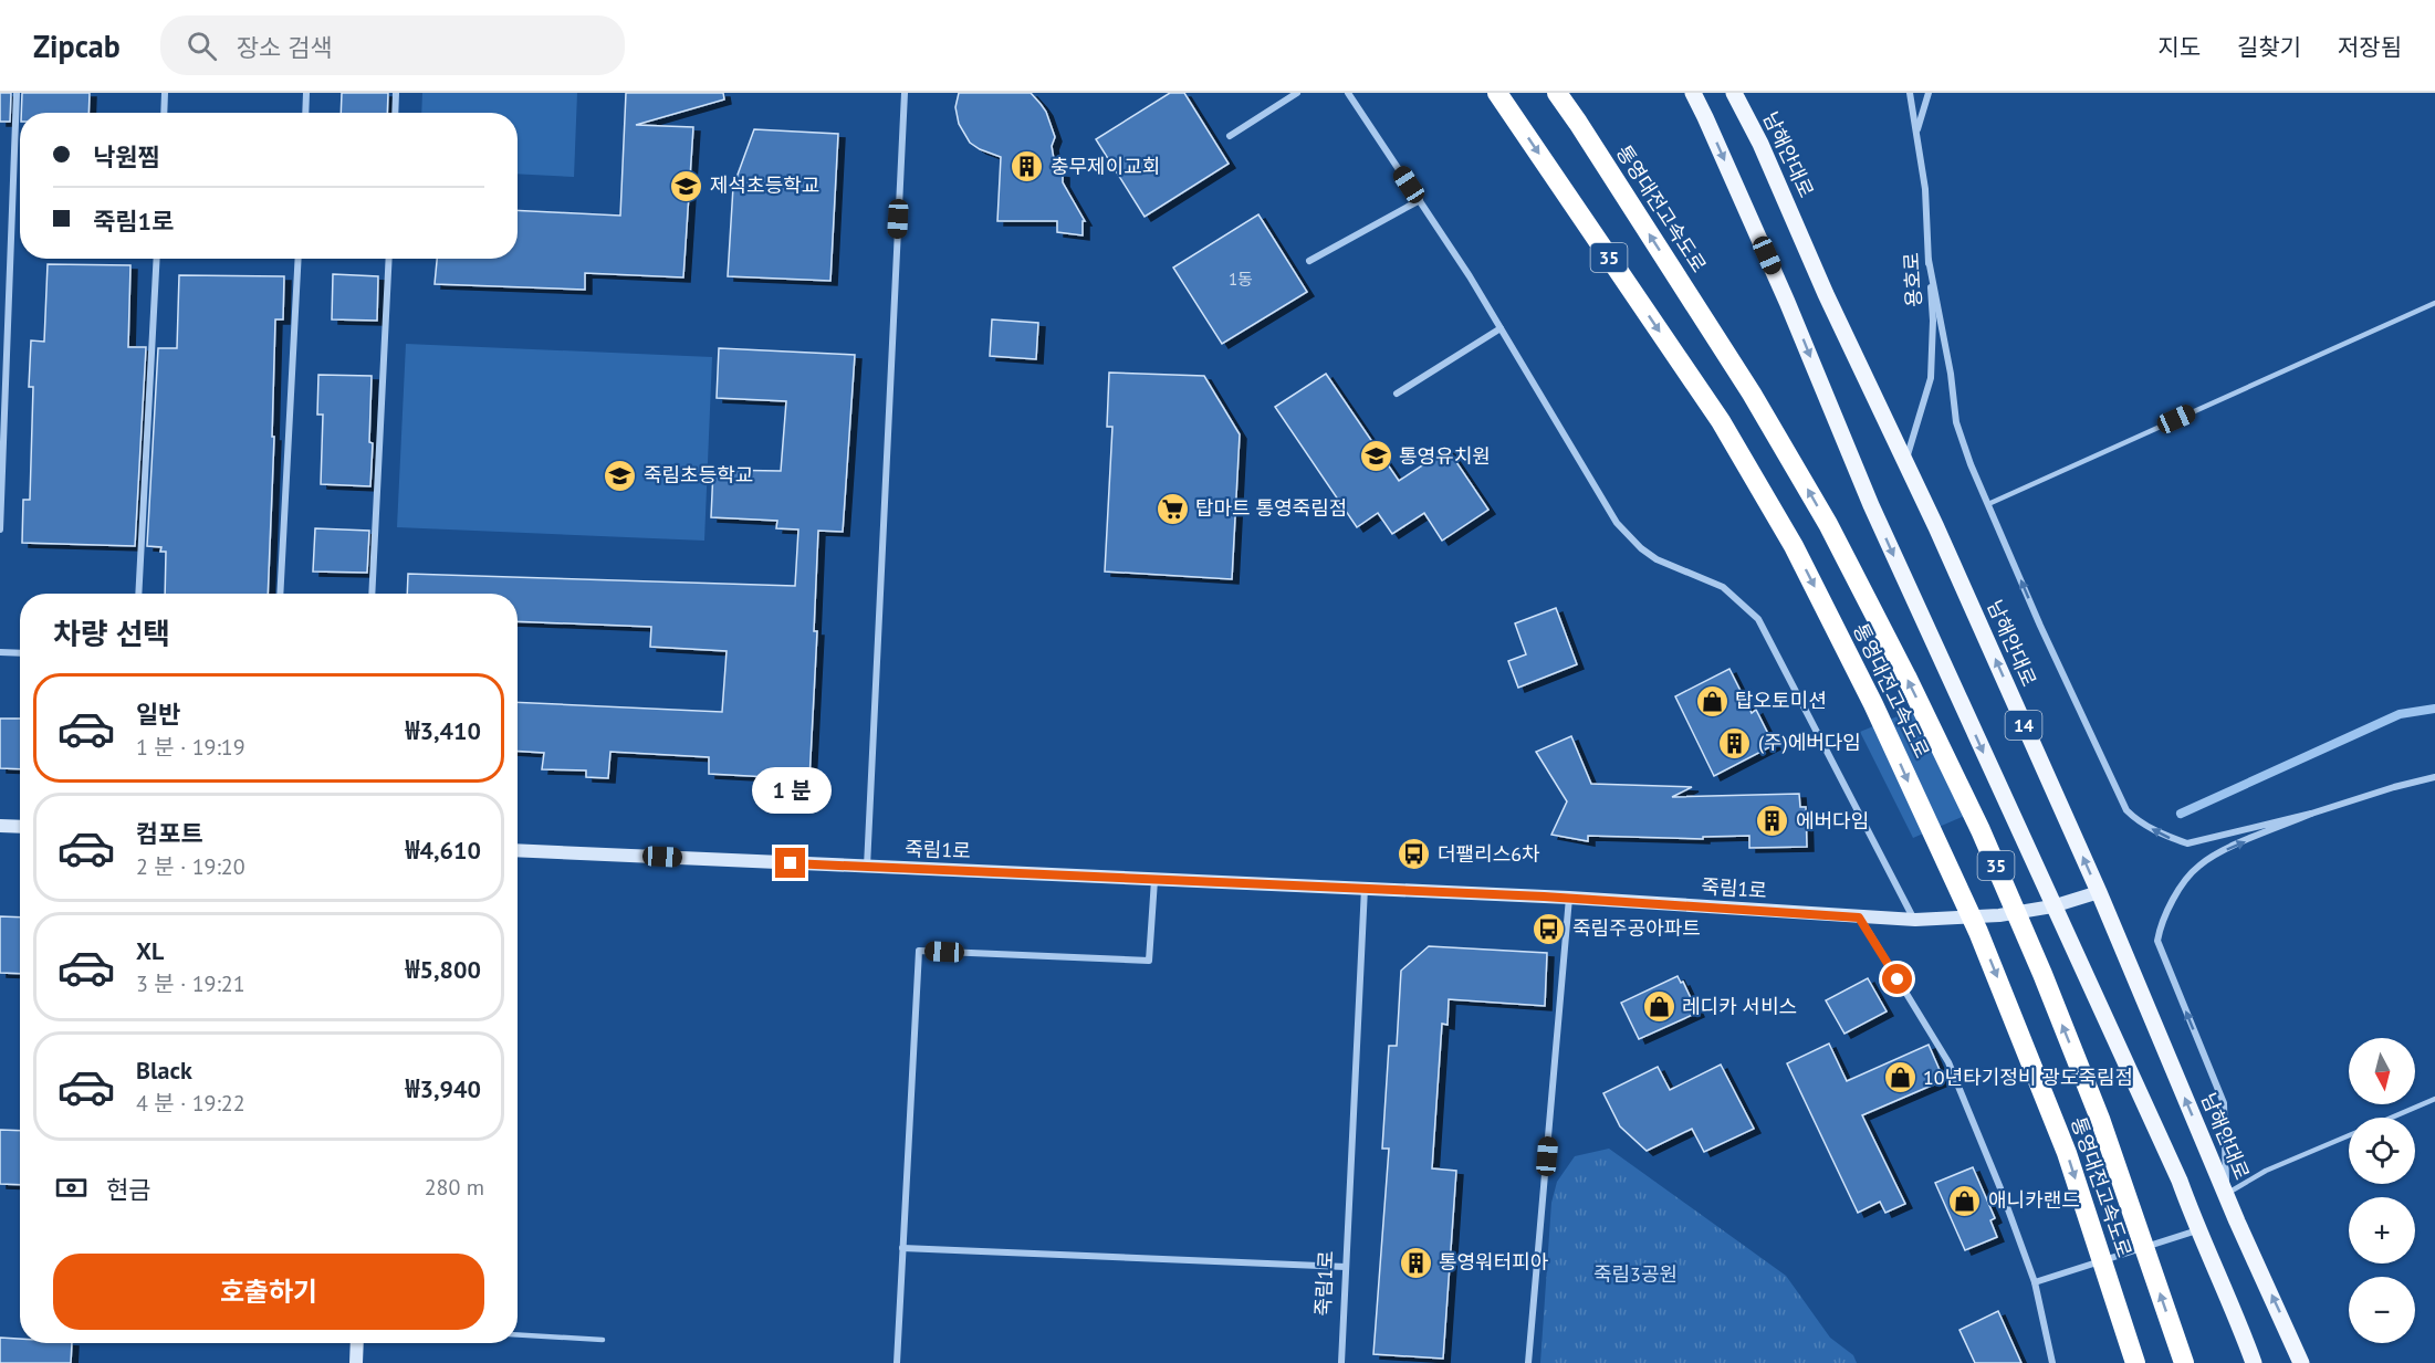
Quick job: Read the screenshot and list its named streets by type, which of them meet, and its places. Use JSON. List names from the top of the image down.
{
  "streets": {
    "highway": ["통영대전고속도로", "35"],
    "main road": ["남해안대로", "14"],
    "street": ["용호로", "죽림1로"]
  },
  "crossings": [
    ["남해안대로", "용호로"],
    ["남해안대로", "죽림1로"],
    ["14", "죽림1로"]
  ],
  "parks": ["죽림3공원"],
  "places": {
    "building": [
      "충무제이교회",
      "(주)에버다임",
      "에버다임",
      "통영워터피아"
    ],
    "school or university": ["제석초등학교", "통영유치원", "죽림초등학교"],
    "supermarket": ["탑마트 통영죽림점"],
    "shop": [
      "탑오토미션",
      "레디카 서비스",
      "10년타기정비 광도죽림점",
      "애니카랜드"
    ],
    "bus stop": ["더팰리스6차", "죽림주공아파트"]
  },
  "house_numbers": ["1동"],
  "north": "bottom",
  "page": {
    "header": "Zipcab",
    "search": "장소 검색",
    "nav": ["지도", "길찾기", "저장됨"],
    "banner": ["낙원찜", "죽림1로"],
    "heading": "차량 선택",
    "list": [
      {
        "name": "일반",
        "note": "1 분 · 19:19",
        "value": "₩3,410"
      },
      {
        "name": "컴포트",
        "note": "2 분 · 19:20",
        "value": "₩4,610"
      },
      {
        "name": "XL",
        "note": "3 분 · 19:21",
        "value": "₩5,800"
      },
      {
        "name": "Black",
        "note": "4 분 · 19:22",
        "value": "₩3,940"
      }
    ],
    "bubble": "1 분",
    "map_buttons": ["+", "−"],
    "pay": ["현금", "280 m"],
    "buttons": "호출하기"
  }
}
